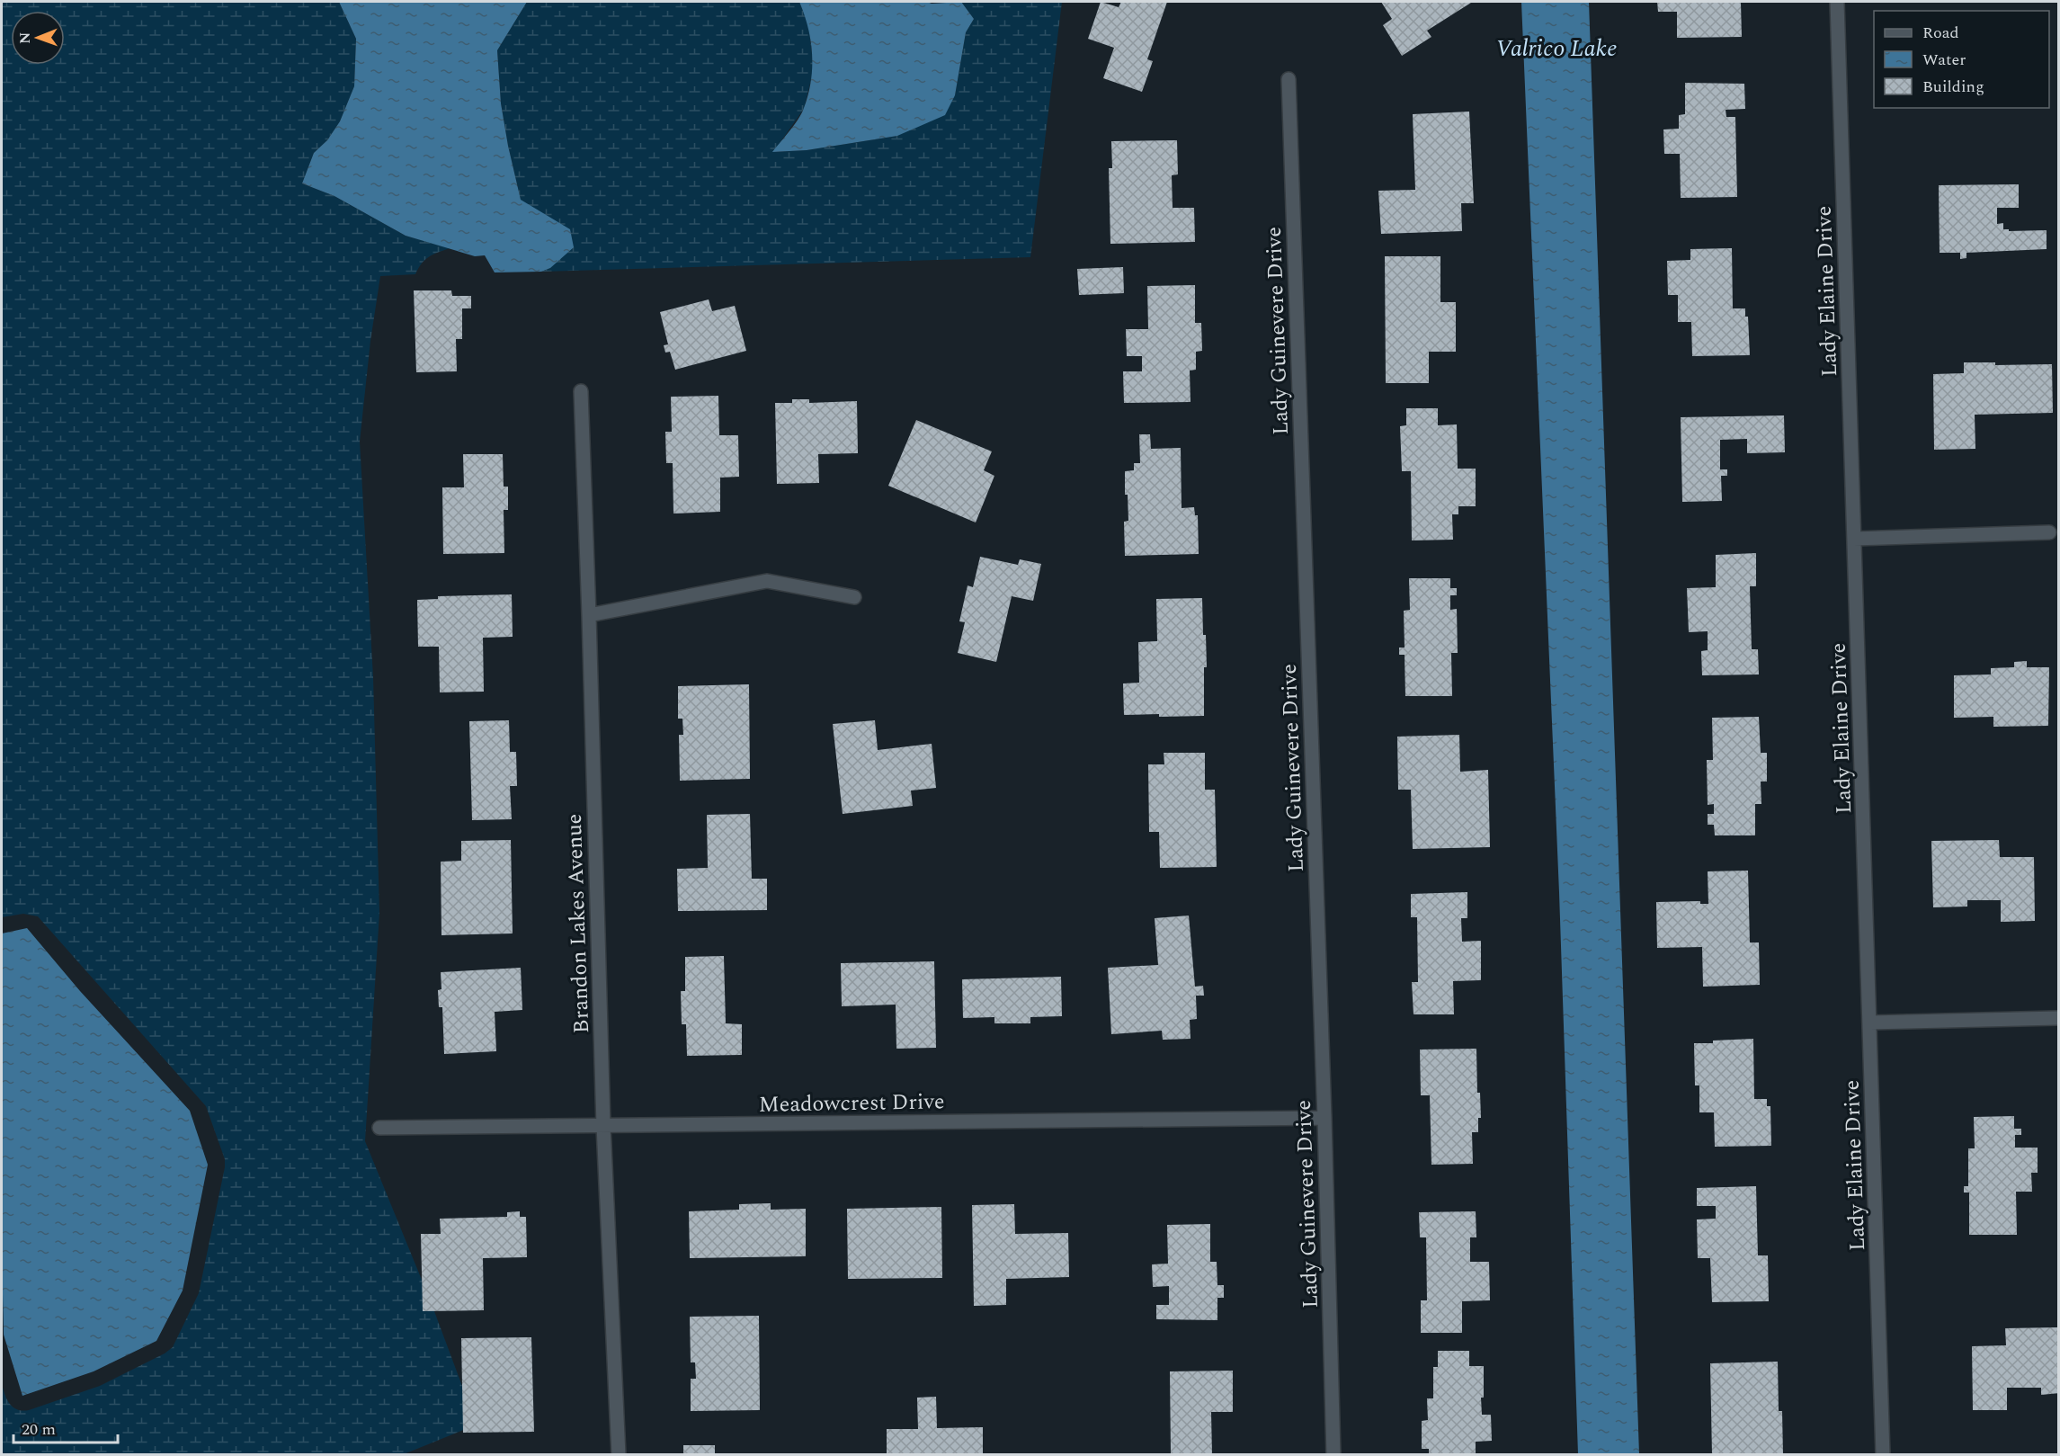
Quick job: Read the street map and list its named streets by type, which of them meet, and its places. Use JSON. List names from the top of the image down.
{
  "streets": {
    "street": [
      "Lady Elaine Drive",
      "Lady Guinevere Drive",
      "Brandon Lakes Avenue",
      "Meadowcrest Drive"
    ]
  },
  "crossings": [
    ["Lady Guinevere Drive", "Meadowcrest Drive"],
    ["Brandon Lakes Avenue", "Meadowcrest Drive"]
  ],
  "water": ["Valrico Lake"],
  "legend": ["Road", "Water", "Building"],
  "scale_bar": "20 m",
  "north": "left"
}
